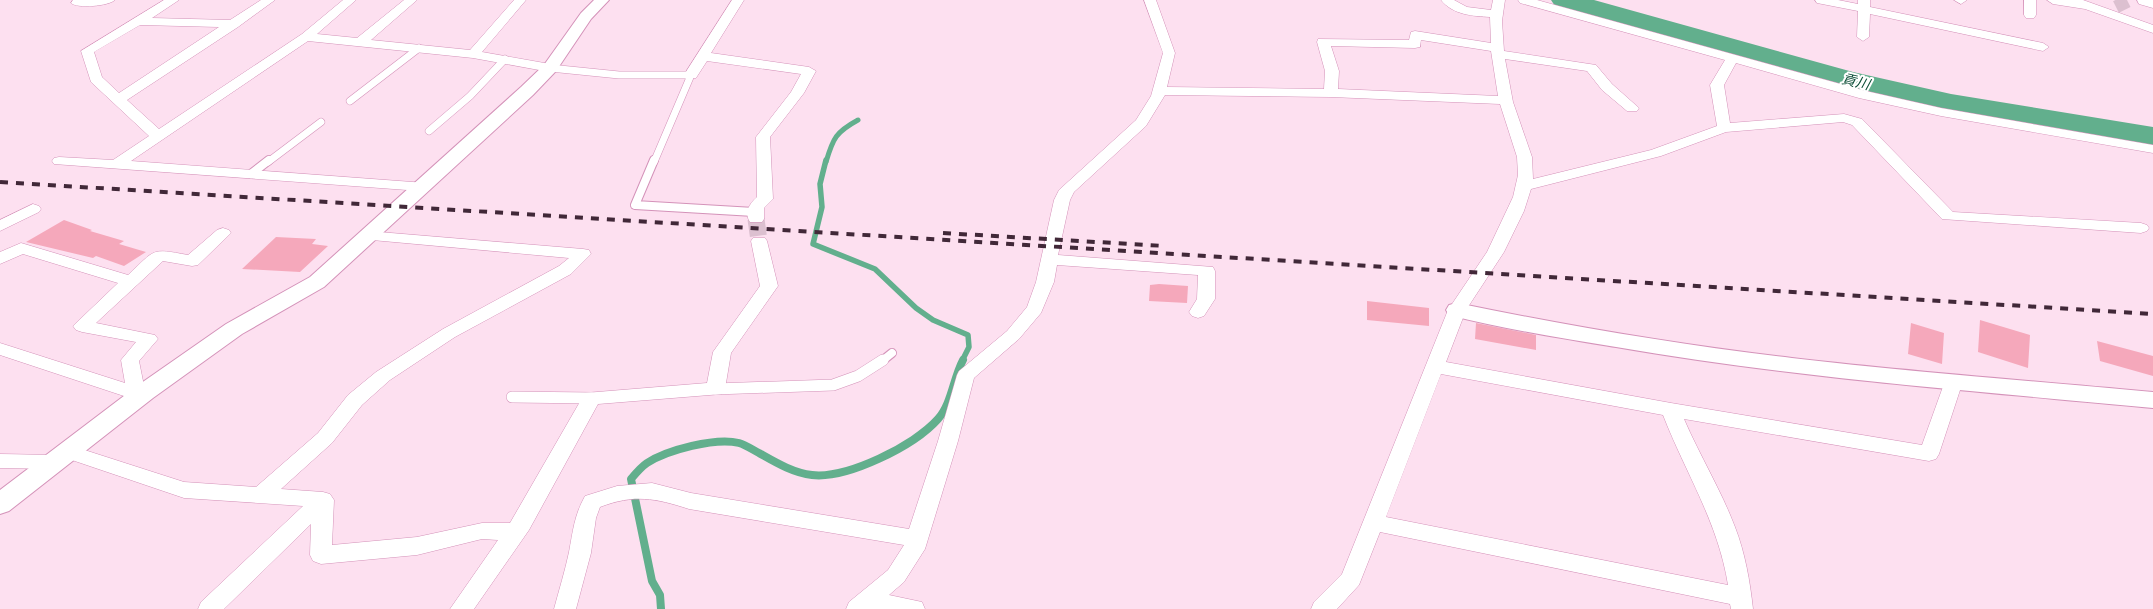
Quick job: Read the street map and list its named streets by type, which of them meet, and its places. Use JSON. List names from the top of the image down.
{
  "water": ["貢川"]
}
